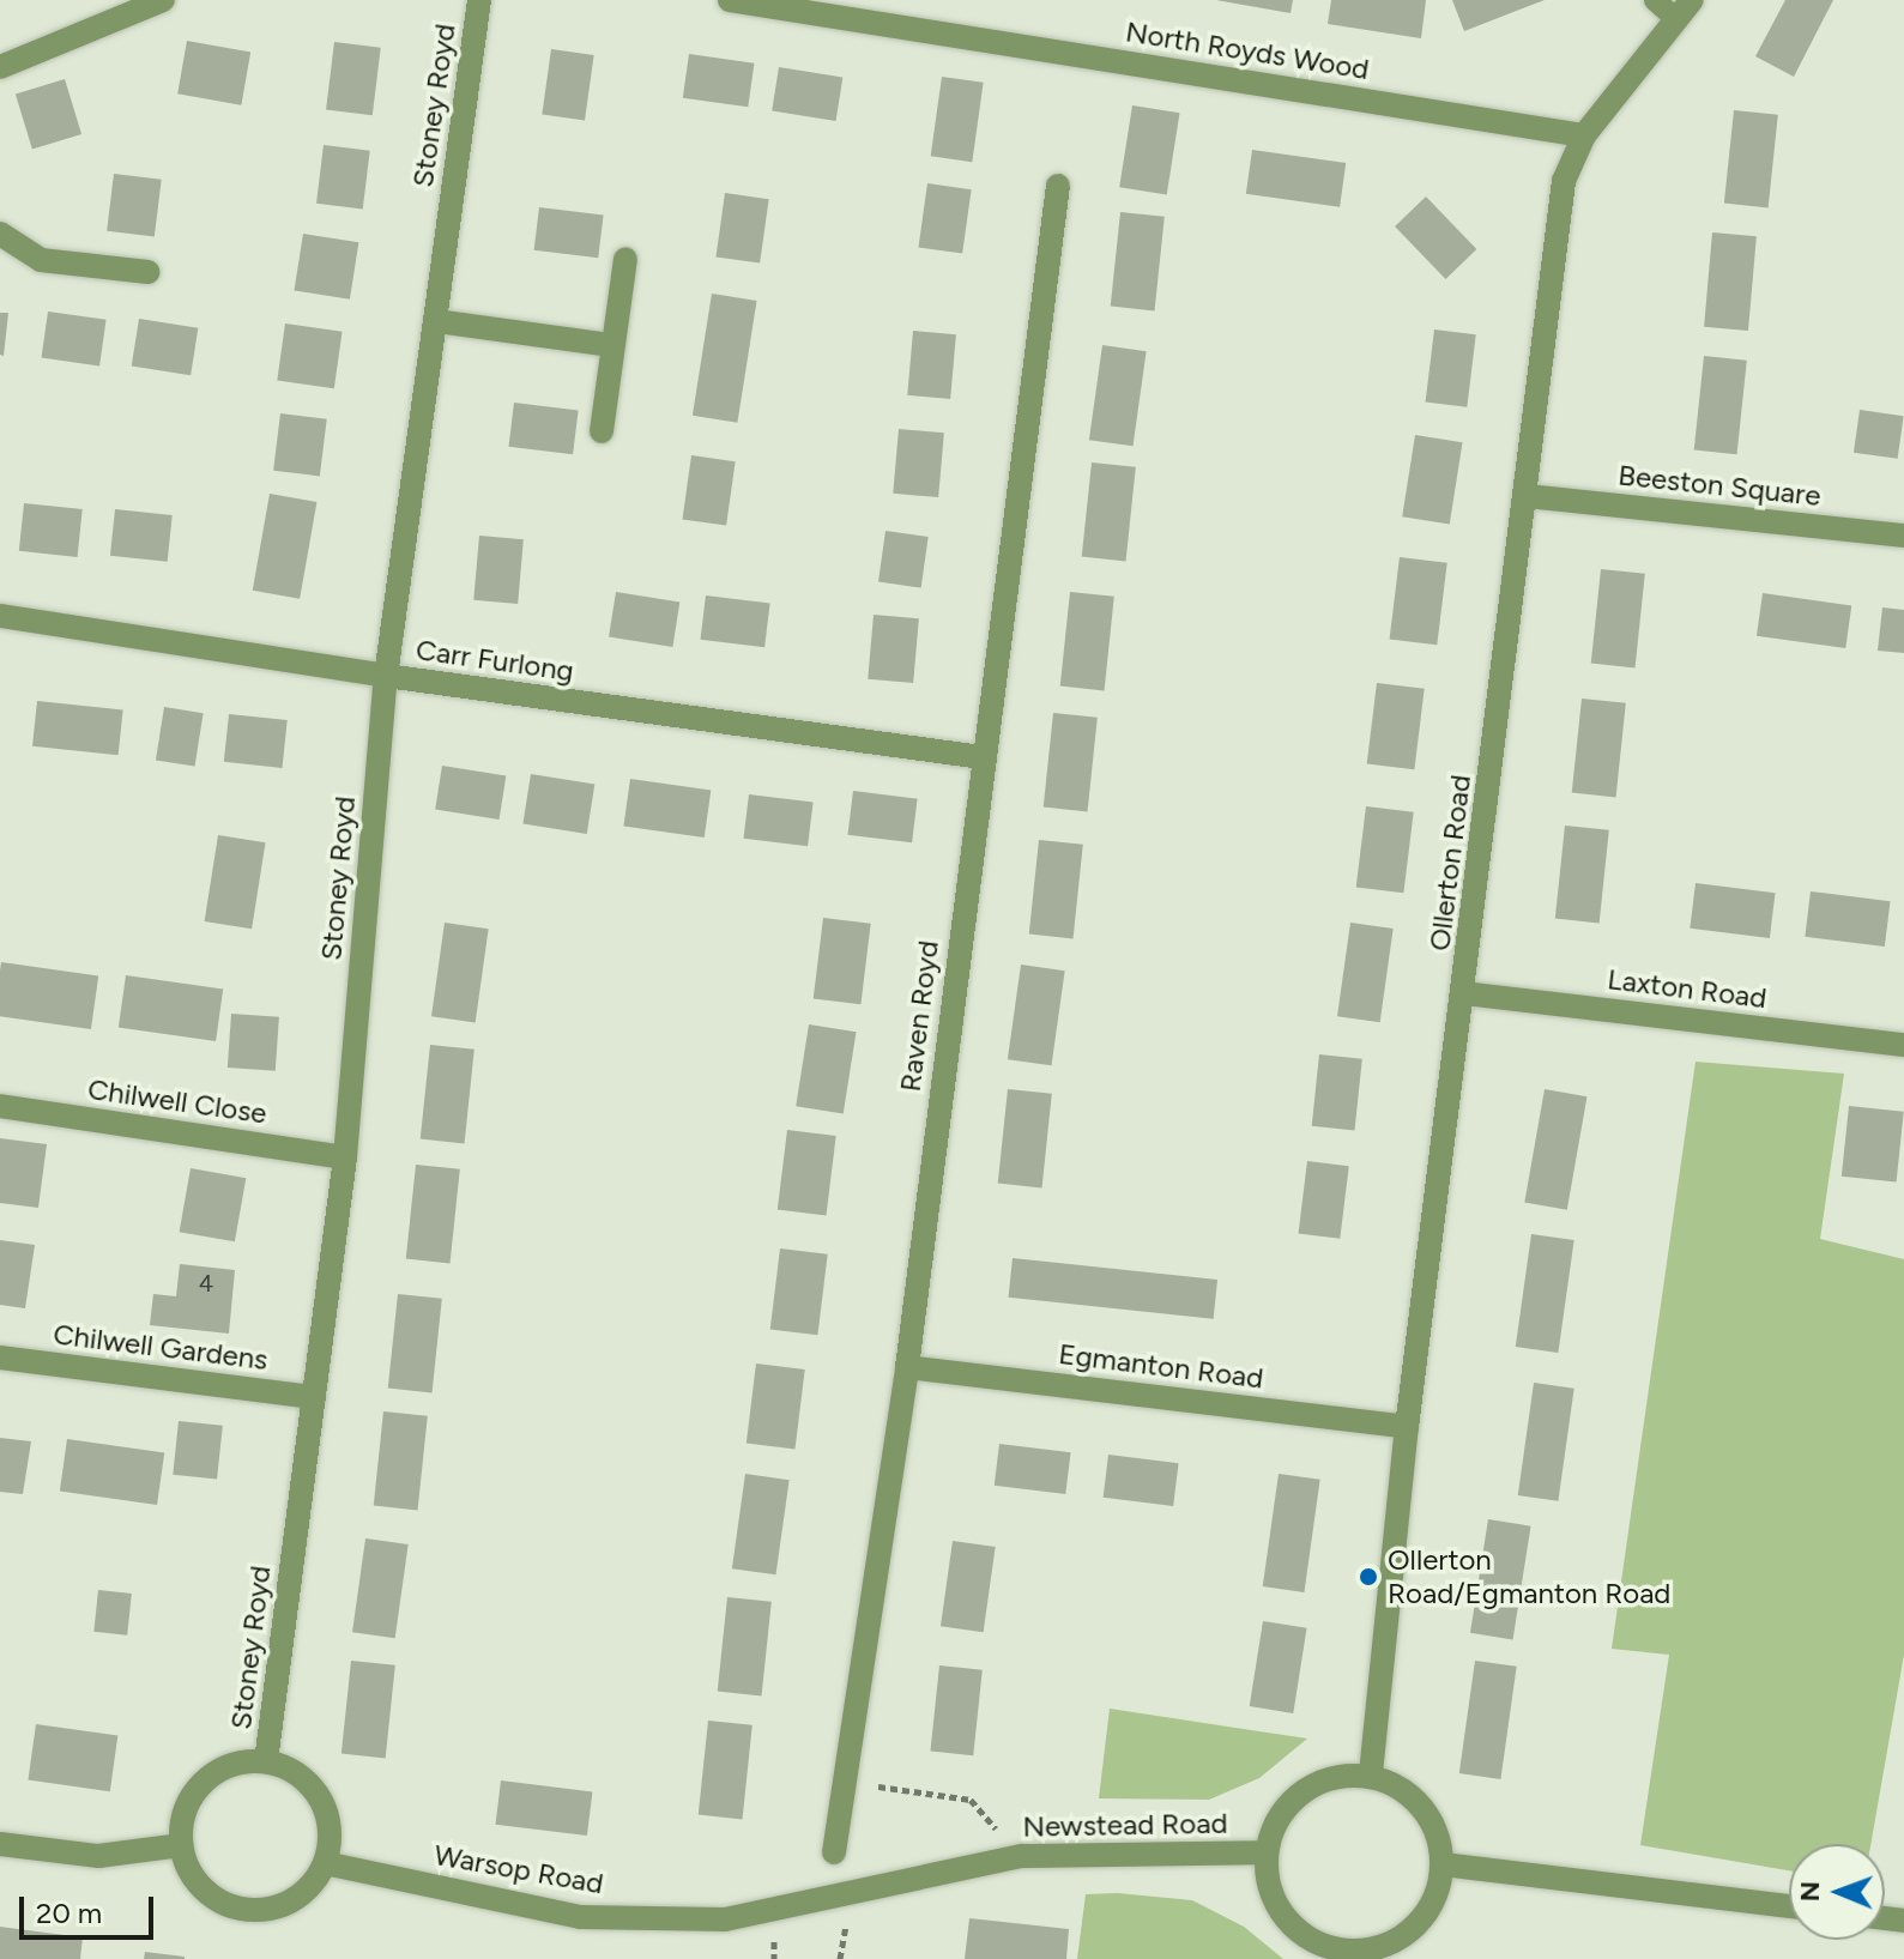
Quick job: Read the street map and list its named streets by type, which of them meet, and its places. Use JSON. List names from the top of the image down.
{
  "streets": {
    "street": [
      "North Royds Wood",
      "Stoney Royd",
      "Beeston Square",
      "Carr Furlong",
      "Ollerton Road",
      "Laxton Road",
      "Raven Royd",
      "Chilwell Close",
      "Chilwell Gardens",
      "Egmanton Road",
      "Newstead Road",
      "Warsop Road"
    ]
  },
  "crossings": [
    ["North Royds Wood", "Ollerton Road"],
    ["Stoney Royd", "Carr Furlong"],
    ["Stoney Royd", "Chilwell Close"],
    ["Stoney Royd", "Chilwell Gardens"],
    ["Stoney Royd", "Warsop Road"],
    ["Beeston Square", "Ollerton Road"],
    ["Carr Furlong", "Raven Royd"],
    ["Ollerton Road", "Laxton Road"],
    ["Ollerton Road", "Egmanton Road"],
    ["Ollerton Road", "Newstead Road"],
    ["Raven Royd", "Egmanton Road"],
    ["Newstead Road", "Warsop Road"]
  ],
  "places": ["Ollerton Road/Egmanton Road"],
  "house_numbers": ["4"],
  "scale_bar": "20 m",
  "north": "left"
}
